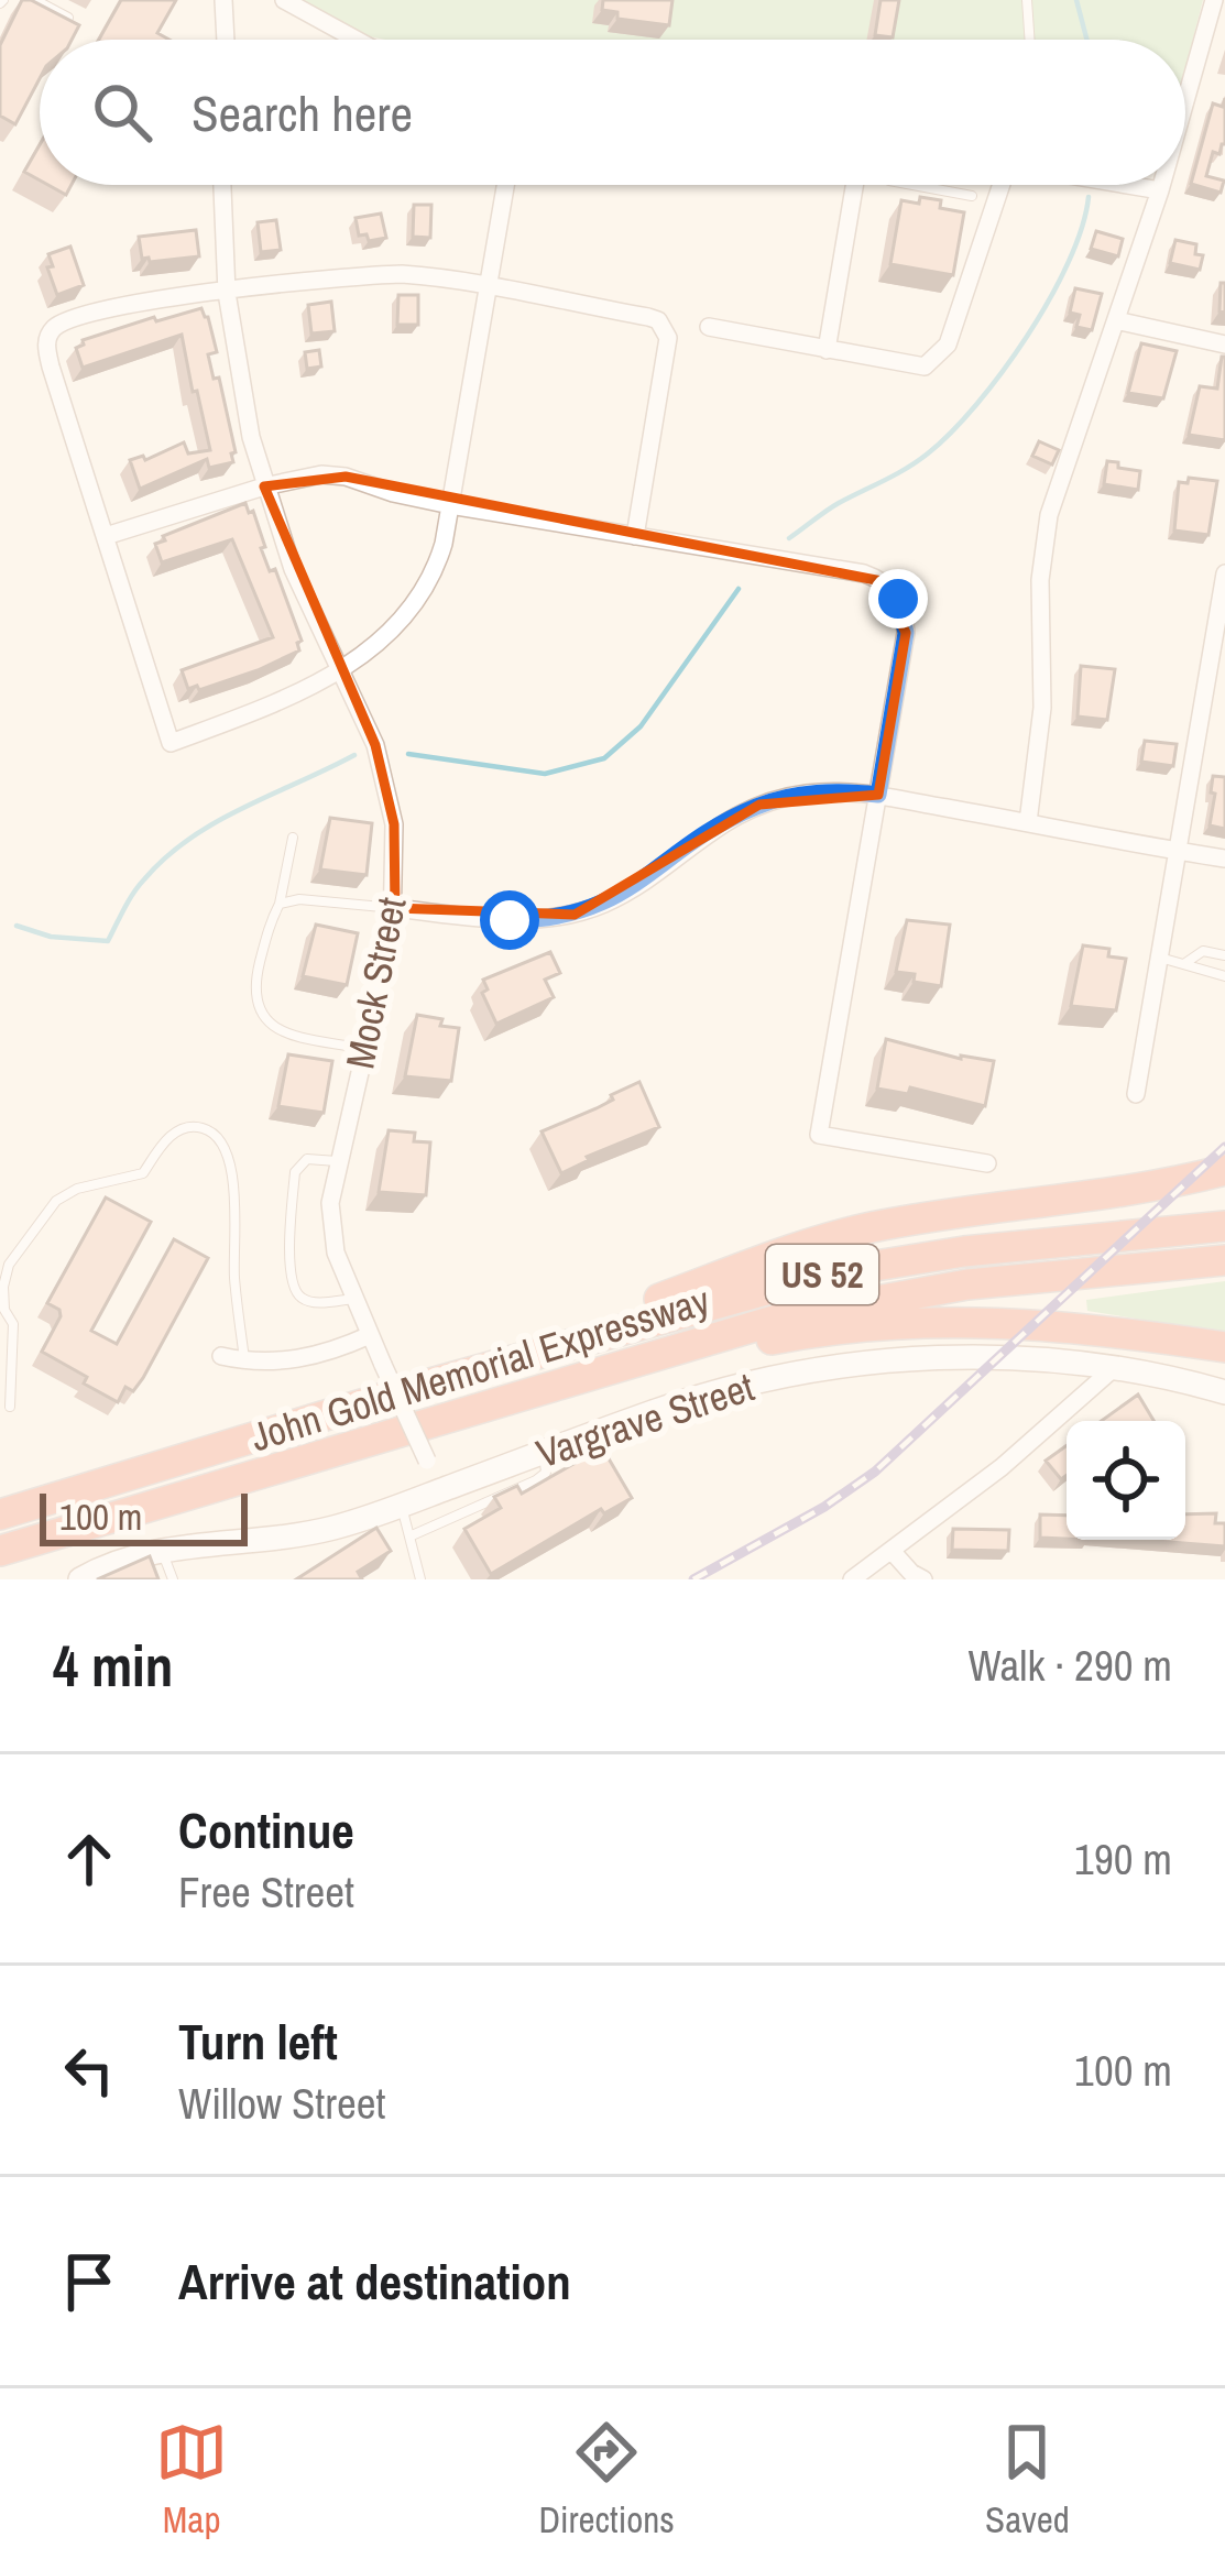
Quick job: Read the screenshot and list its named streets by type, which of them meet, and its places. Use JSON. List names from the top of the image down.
{
  "streets": {
    "highway": ["US 52", "John Gold Memorial Expressway"],
    "street": ["Mock Street", "Vargrave Street"]
  },
  "crossings": [
    ["Mock Street", "Vargrave Street"]
  ],
  "scale_bar": "100 m",
  "page": {
    "search": "Search here",
    "scale": "100 m",
    "heading": ["4 min", "Walk · 290 m"],
    "list": [
      ["Continue", "Free Street", "190 m"],
      ["Turn left", "Willow Street", "100 m"],
      "Arrive at destination"
    ],
    "nav": ["Map", "Directions", "Saved"]
  }
}
